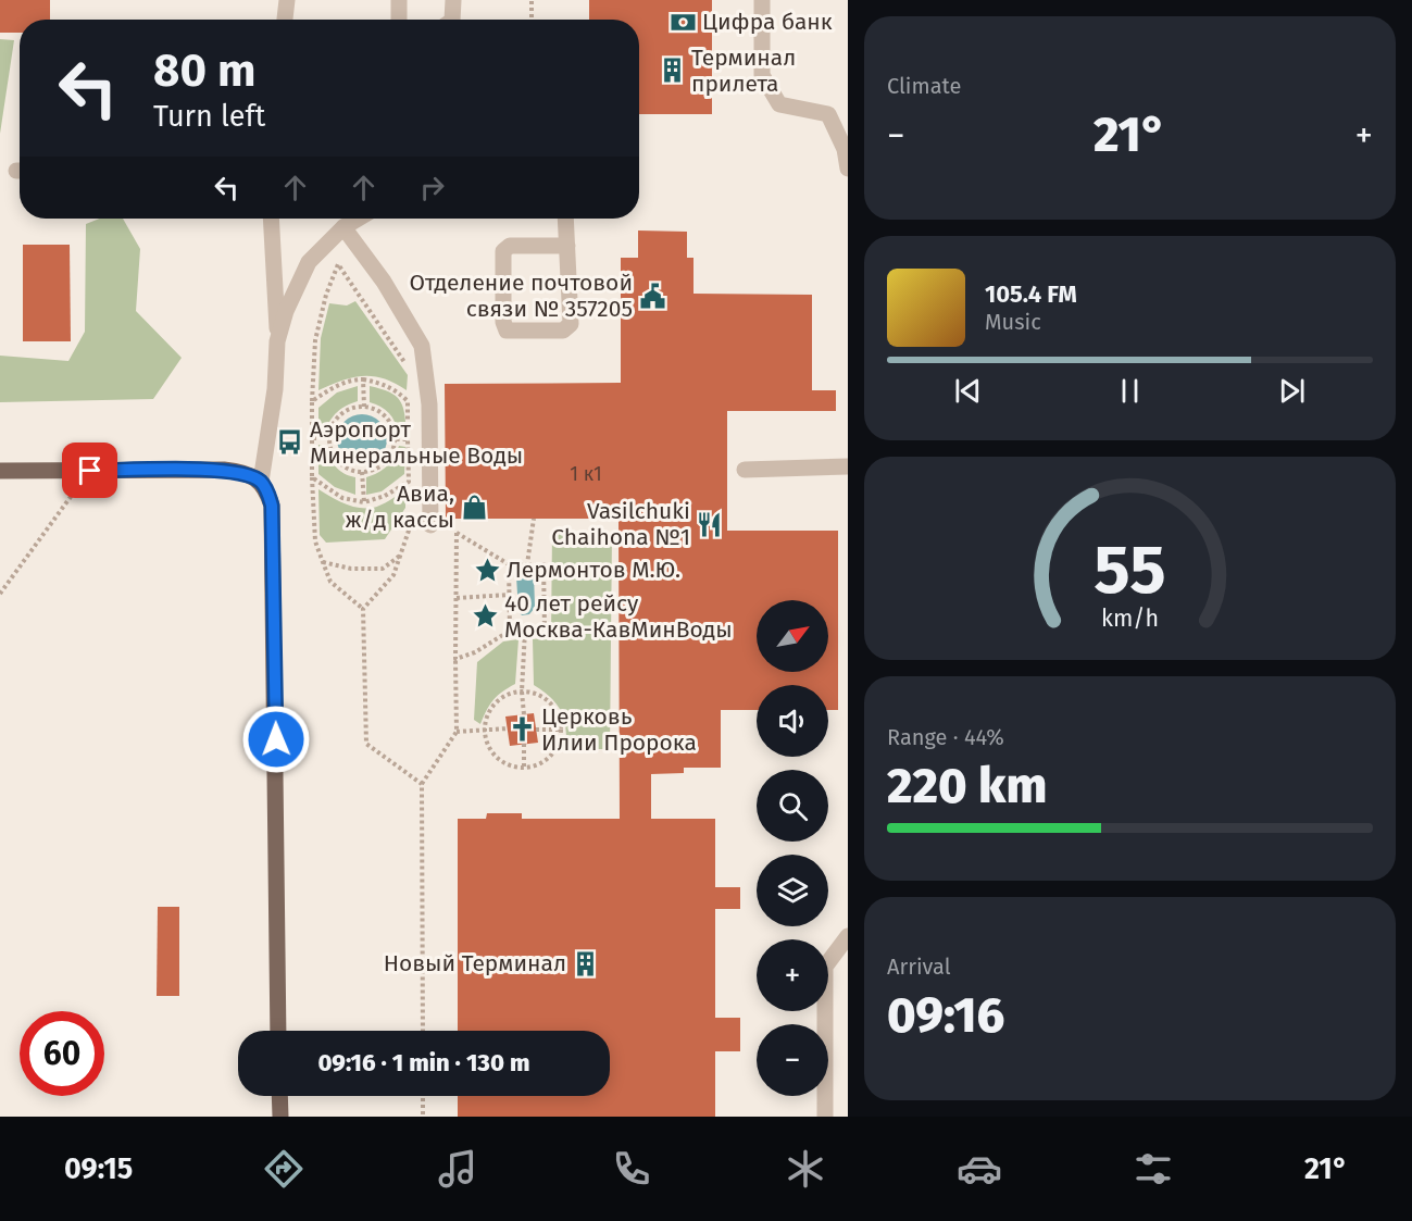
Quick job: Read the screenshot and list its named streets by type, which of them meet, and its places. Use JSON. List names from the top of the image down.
{
  "places": {
    "bank": ["Цифра банк"],
    "building": ["Терминал прилета", "Новый Терминал"],
    "public building": ["Отделение почтовой связи № 357205"],
    "bus stop": ["Аэропорт Минеральные Воды"],
    "shop": ["Авиа, ж/д кассы"],
    "restaurant": ["Vasilchuki Chaihona №1"],
    "place": ["Лермонтов М.Ю.", "40 лет рейсу Москва-КавМинВоды"],
    "church": ["Церковь Илии Пророка"]
  },
  "house_numbers": ["1 к1"],
  "north": "top right",
  "page": {
    "tile": [
      "Climate",
      ["Range · 44%", "220 km"],
      ["Arrival", "09:16"]
    ],
    "turn": ["80 m", "Turn left"],
    "heat": ["−", "21°", "+"],
    "song": ["105.4 FM", "Music"],
    "map_buttons": ["+", "−"],
    "limit": "60",
    "trip": "09:16 · 1 min · 130 m",
    "tabs": ["09:15", "21°"],
    "gauge": ["55", "km/h"]
  }
}
